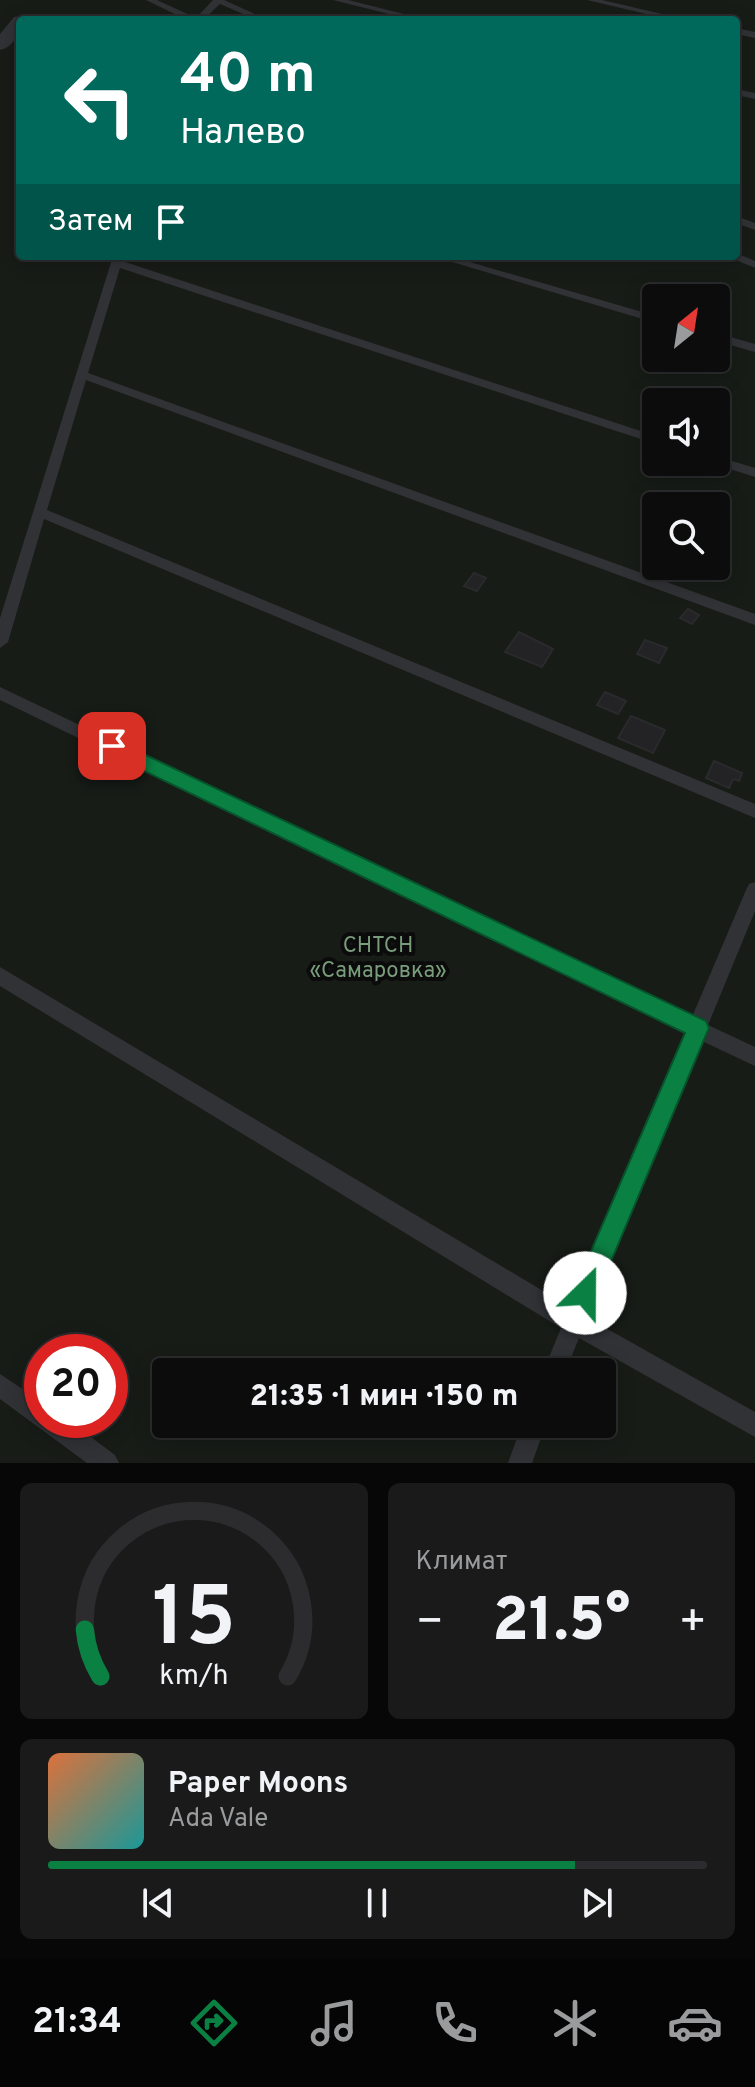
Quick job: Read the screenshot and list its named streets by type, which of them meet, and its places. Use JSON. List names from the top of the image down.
{
  "parks": ["СНТСН «Самаровка»"],
  "north": "top right",
  "page": {
    "turn": ["40 m", "Налево"],
    "then": "Затем",
    "limit": "20",
    "trip": "21:35 · 1 мин · 150 m",
    "tile": "Климат",
    "heat": ["−", "21.5°", "+"],
    "song": ["Paper Moons", "Ada Vale"],
    "tabs": "21:34",
    "gauge": ["15", "km/h"]
  }
}
